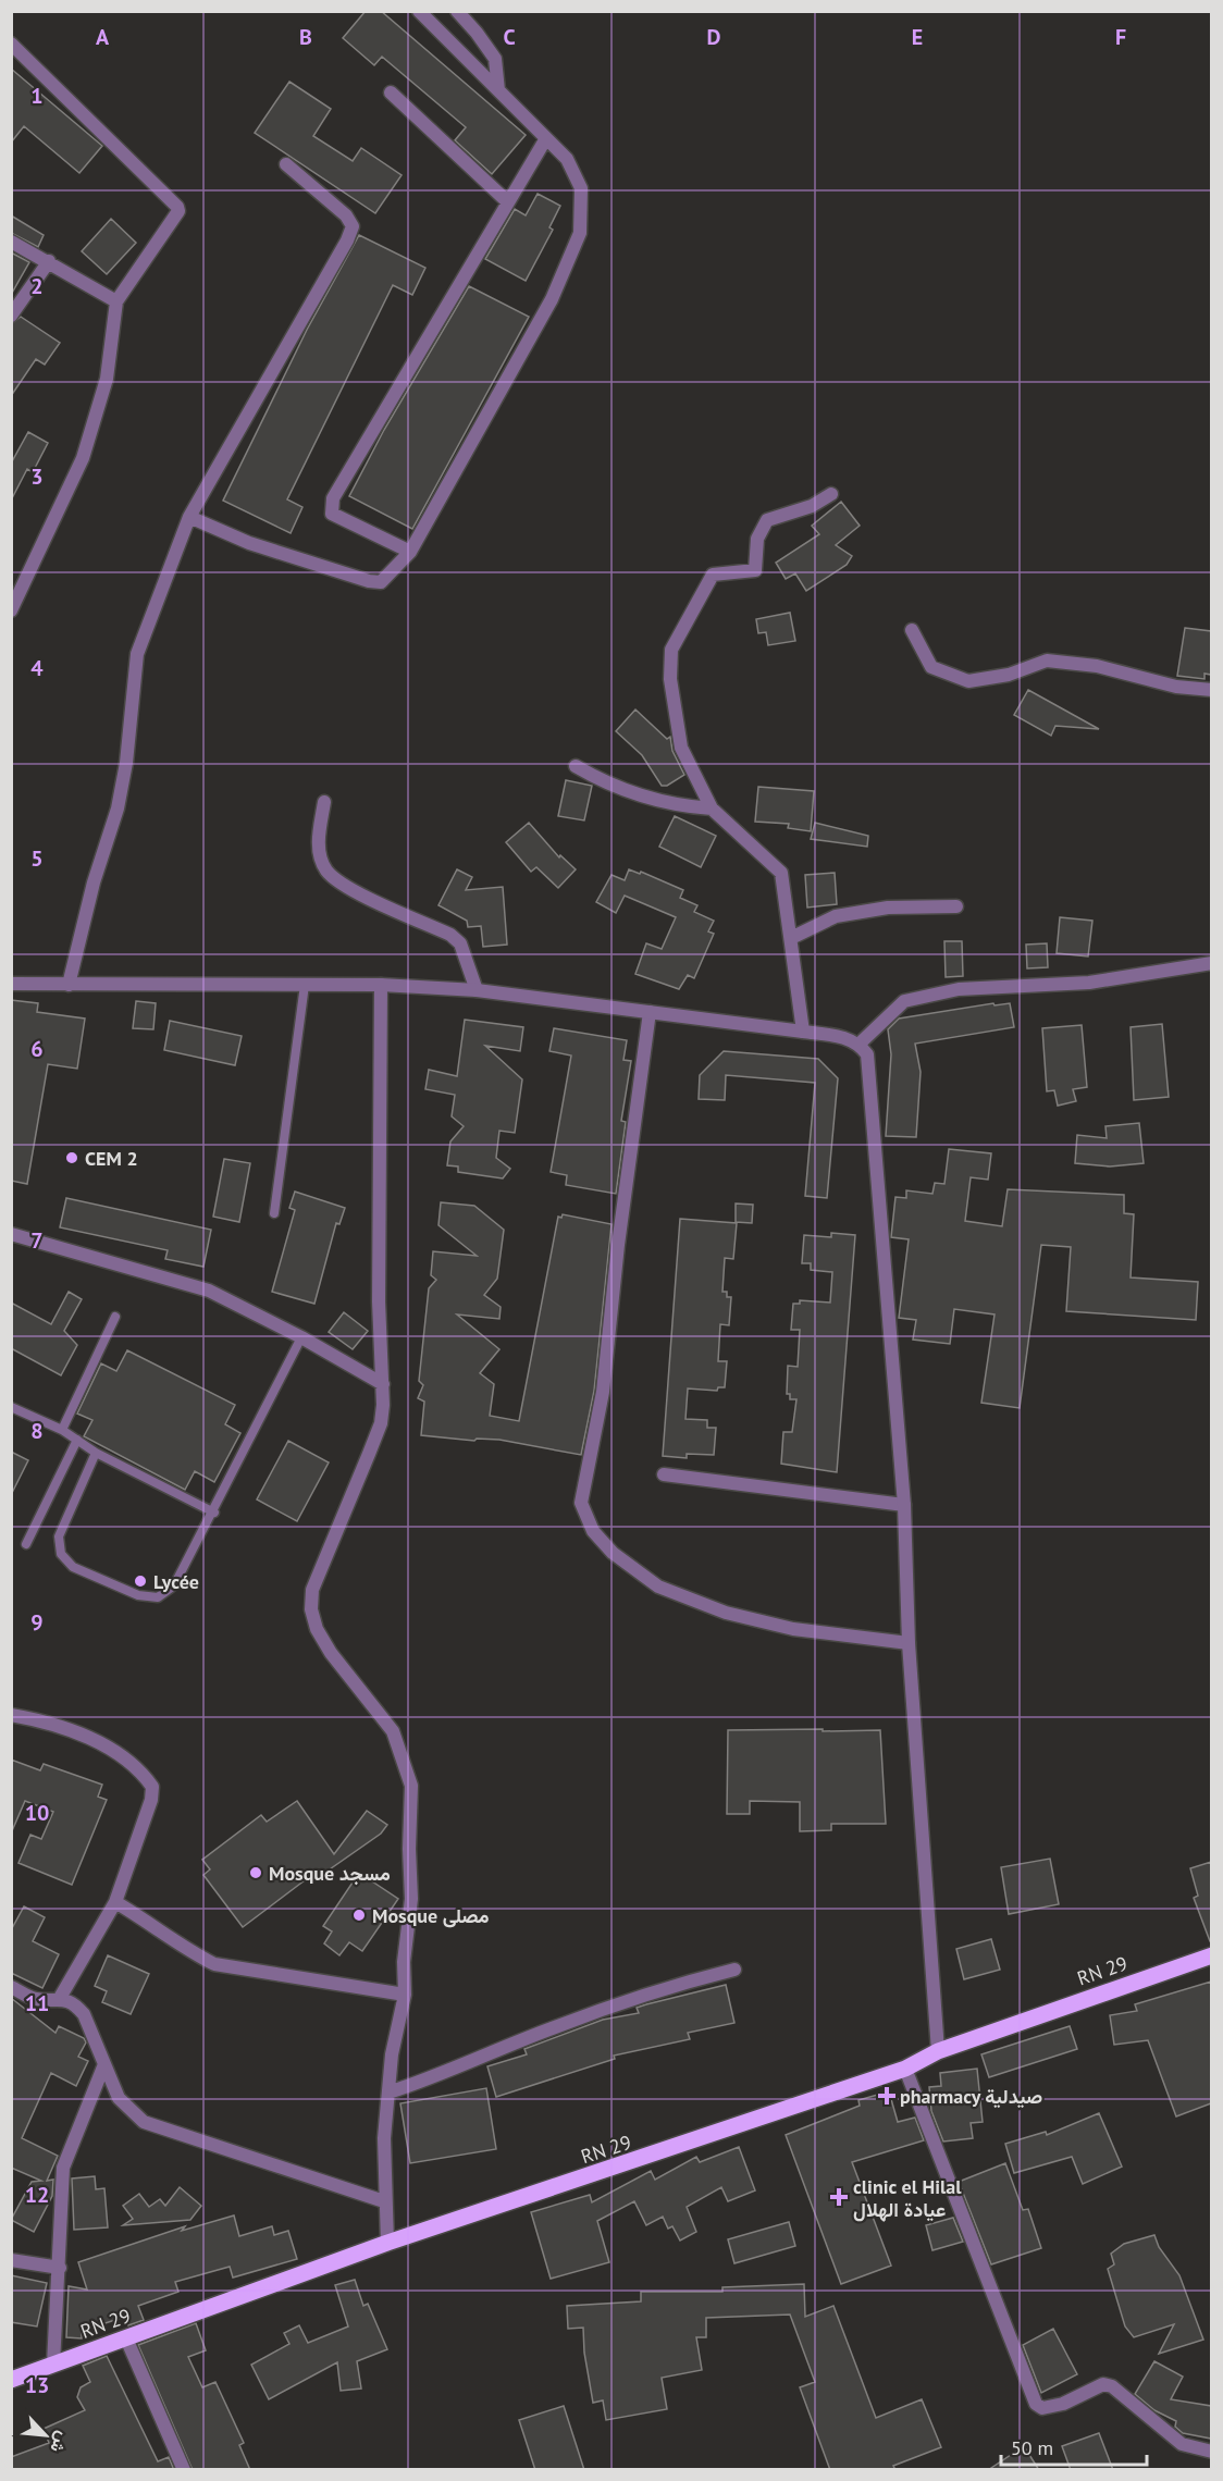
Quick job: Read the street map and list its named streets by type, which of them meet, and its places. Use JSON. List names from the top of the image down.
{
  "streets": {
    "main road": ["RN 29"]
  },
  "places": {
    "other": [
      "CEM 2",
      "Lycée",
      "Mosque مسجد",
      "Mosque مصلى"
    ],
    "health": ["pharmacy صيدلية", "clinic el Hilal عيادة الهلال"]
  },
  "scale_bar": "50 m",
  "north": "bottom right",
  "grid": {
    "columns": [
      "A",
      "B",
      "C",
      "D",
      "E",
      "F"
    ],
    "rows": [
      "1",
      "2",
      "3",
      "4",
      "5",
      "6",
      "7",
      "8",
      "9",
      "10",
      "11",
      "12",
      "13"
    ]
  }
}
